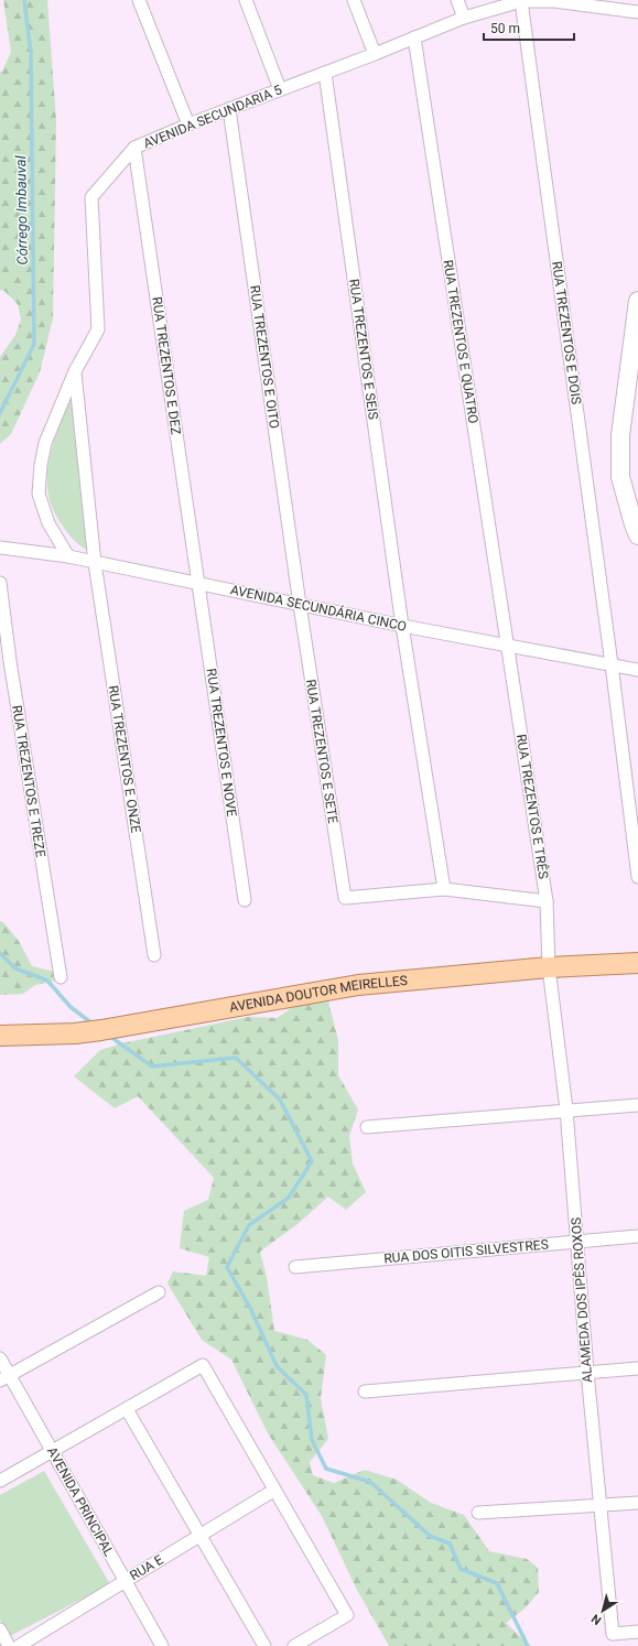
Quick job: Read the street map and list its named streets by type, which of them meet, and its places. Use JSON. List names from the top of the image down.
{
  "streets": {
    "main road": ["AVENIDA DOUTOR MEIRELLES"],
    "street": [
      "AVENIDA SECUNDARIA 5",
      "RUA TREZENTOS E DOIS",
      "RUA TREZENTOS E QUATRO",
      "RUA TREZENTOS E SEIS",
      "RUA TREZENTOS E OITO",
      "RUA TREZENTOS E DEZ",
      "AVENIDA SECUNDÁRIA CINCO",
      "RUA TREZENTOS E NOVE",
      "RUA TREZENTOS E SETE",
      "RUA TREZENTOS E ONZE",
      "RUA TREZENTOS E TREZE",
      "RUA TREZENTOS E TRÊS",
      "RUA DOS OITIS SILVESTRES",
      "ALAMEDA DOS IPÊS ROXOS",
      "AVENIDA PRINCIPAL",
      "RUA E"
    ]
  },
  "crossings": [
    ["AVENIDA SECUNDARIA 5", "RUA TREZENTOS E DOIS"],
    ["AVENIDA SECUNDARIA 5", "RUA TREZENTOS E QUATRO"],
    ["AVENIDA SECUNDARIA 5", "RUA TREZENTOS E SEIS"],
    ["AVENIDA SECUNDARIA 5", "RUA TREZENTOS E OITO"],
    ["AVENIDA SECUNDARIA 5", "RUA TREZENTOS E DEZ"],
    ["AVENIDA SECUNDARIA 5", "AVENIDA SECUNDÁRIA CINCO"],
    ["AVENIDA SECUNDARIA 5", "RUA TREZENTOS E ONZE"],
    ["RUA TREZENTOS E DOIS", "AVENIDA SECUNDÁRIA CINCO"],
    ["RUA TREZENTOS E QUATRO", "AVENIDA SECUNDÁRIA CINCO"],
    ["RUA TREZENTOS E QUATRO", "RUA TREZENTOS E TRÊS"],
    ["RUA TREZENTOS E SEIS", "AVENIDA SECUNDÁRIA CINCO"],
    ["RUA TREZENTOS E SEIS", "RUA TREZENTOS E SETE"],
    ["RUA TREZENTOS E OITO", "AVENIDA SECUNDÁRIA CINCO"],
    ["RUA TREZENTOS E OITO", "RUA TREZENTOS E SETE"],
    ["RUA TREZENTOS E DEZ", "AVENIDA SECUNDÁRIA CINCO"],
    ["RUA TREZENTOS E DEZ", "RUA TREZENTOS E NOVE"],
    ["AVENIDA SECUNDÁRIA CINCO", "RUA TREZENTOS E NOVE"],
    ["AVENIDA SECUNDÁRIA CINCO", "RUA TREZENTOS E SETE"],
    ["AVENIDA SECUNDÁRIA CINCO", "RUA TREZENTOS E ONZE"],
    ["AVENIDA SECUNDÁRIA CINCO", "RUA TREZENTOS E TRÊS"],
    ["RUA TREZENTOS E TRÊS", "AVENIDA DOUTOR MEIRELLES"],
    ["RUA TREZENTOS E TRÊS", "ALAMEDA DOS IPÊS ROXOS"],
    ["AVENIDA DOUTOR MEIRELLES", "ALAMEDA DOS IPÊS ROXOS"],
    ["RUA DOS OITIS SILVESTRES", "ALAMEDA DOS IPÊS ROXOS"],
    ["AVENIDA PRINCIPAL", "RUA E"]
  ],
  "water": ["Córrego Imbauval"],
  "scale_bar": "50 m",
  "north": "bottom left"
}
